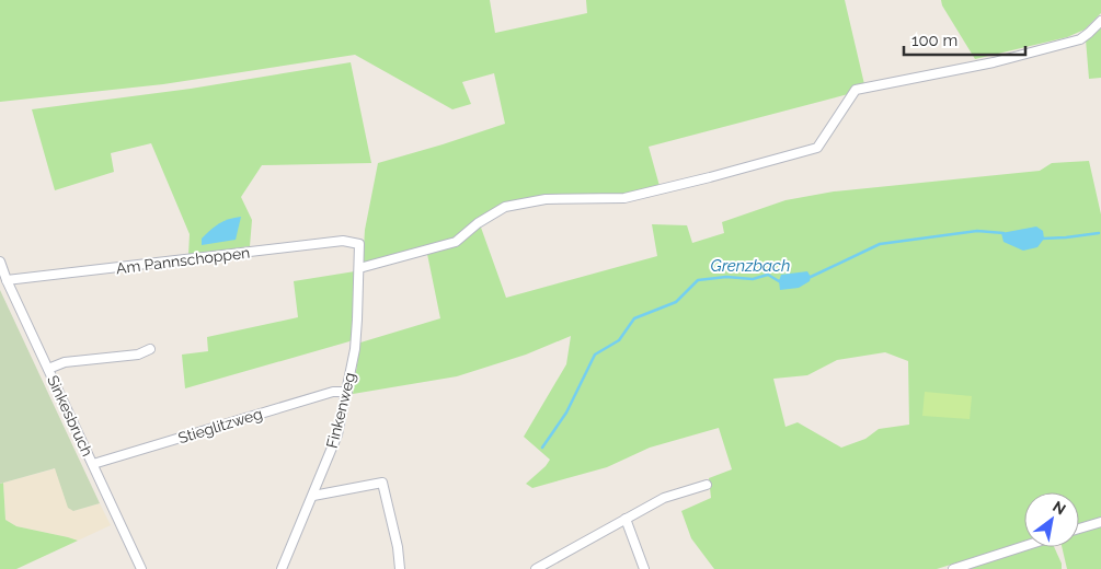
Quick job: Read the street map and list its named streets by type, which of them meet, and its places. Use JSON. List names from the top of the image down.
{
  "streets": {
    "street": [
      "Am Pannschoppen",
      "Finkenweg",
      "Sinkesbruch",
      "Stieglitzweg"
    ]
  },
  "crossings": [
    ["Am Pannschoppen", "Finkenweg"],
    ["Am Pannschoppen", "Sinkesbruch"],
    ["Finkenweg", "Stieglitzweg"],
    ["Sinkesbruch", "Stieglitzweg"]
  ],
  "water": ["Grenzbach"],
  "scale_bar": "100 m",
  "north": "top right"
}
